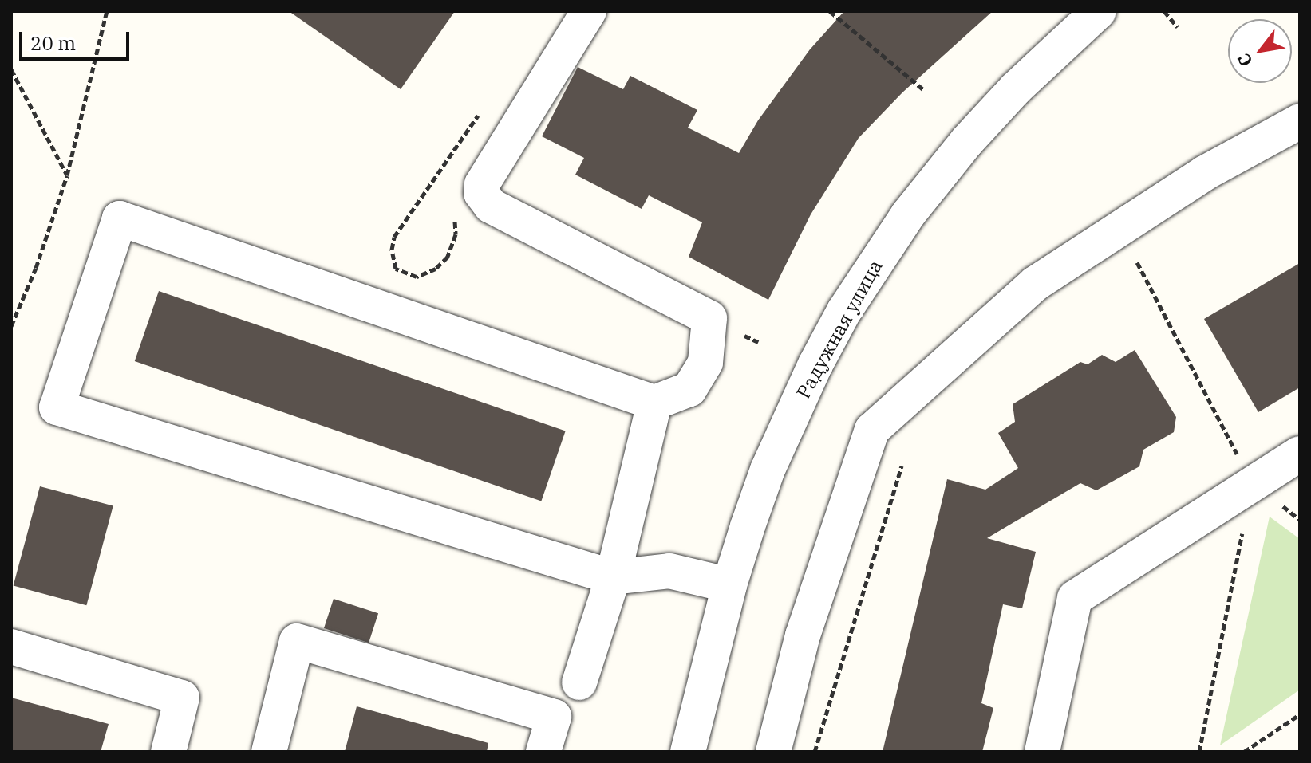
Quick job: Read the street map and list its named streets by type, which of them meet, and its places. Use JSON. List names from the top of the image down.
{
  "streets": {
    "street": ["Радужная улица"]
  },
  "scale_bar": "20 m",
  "north": "bottom left"
}
